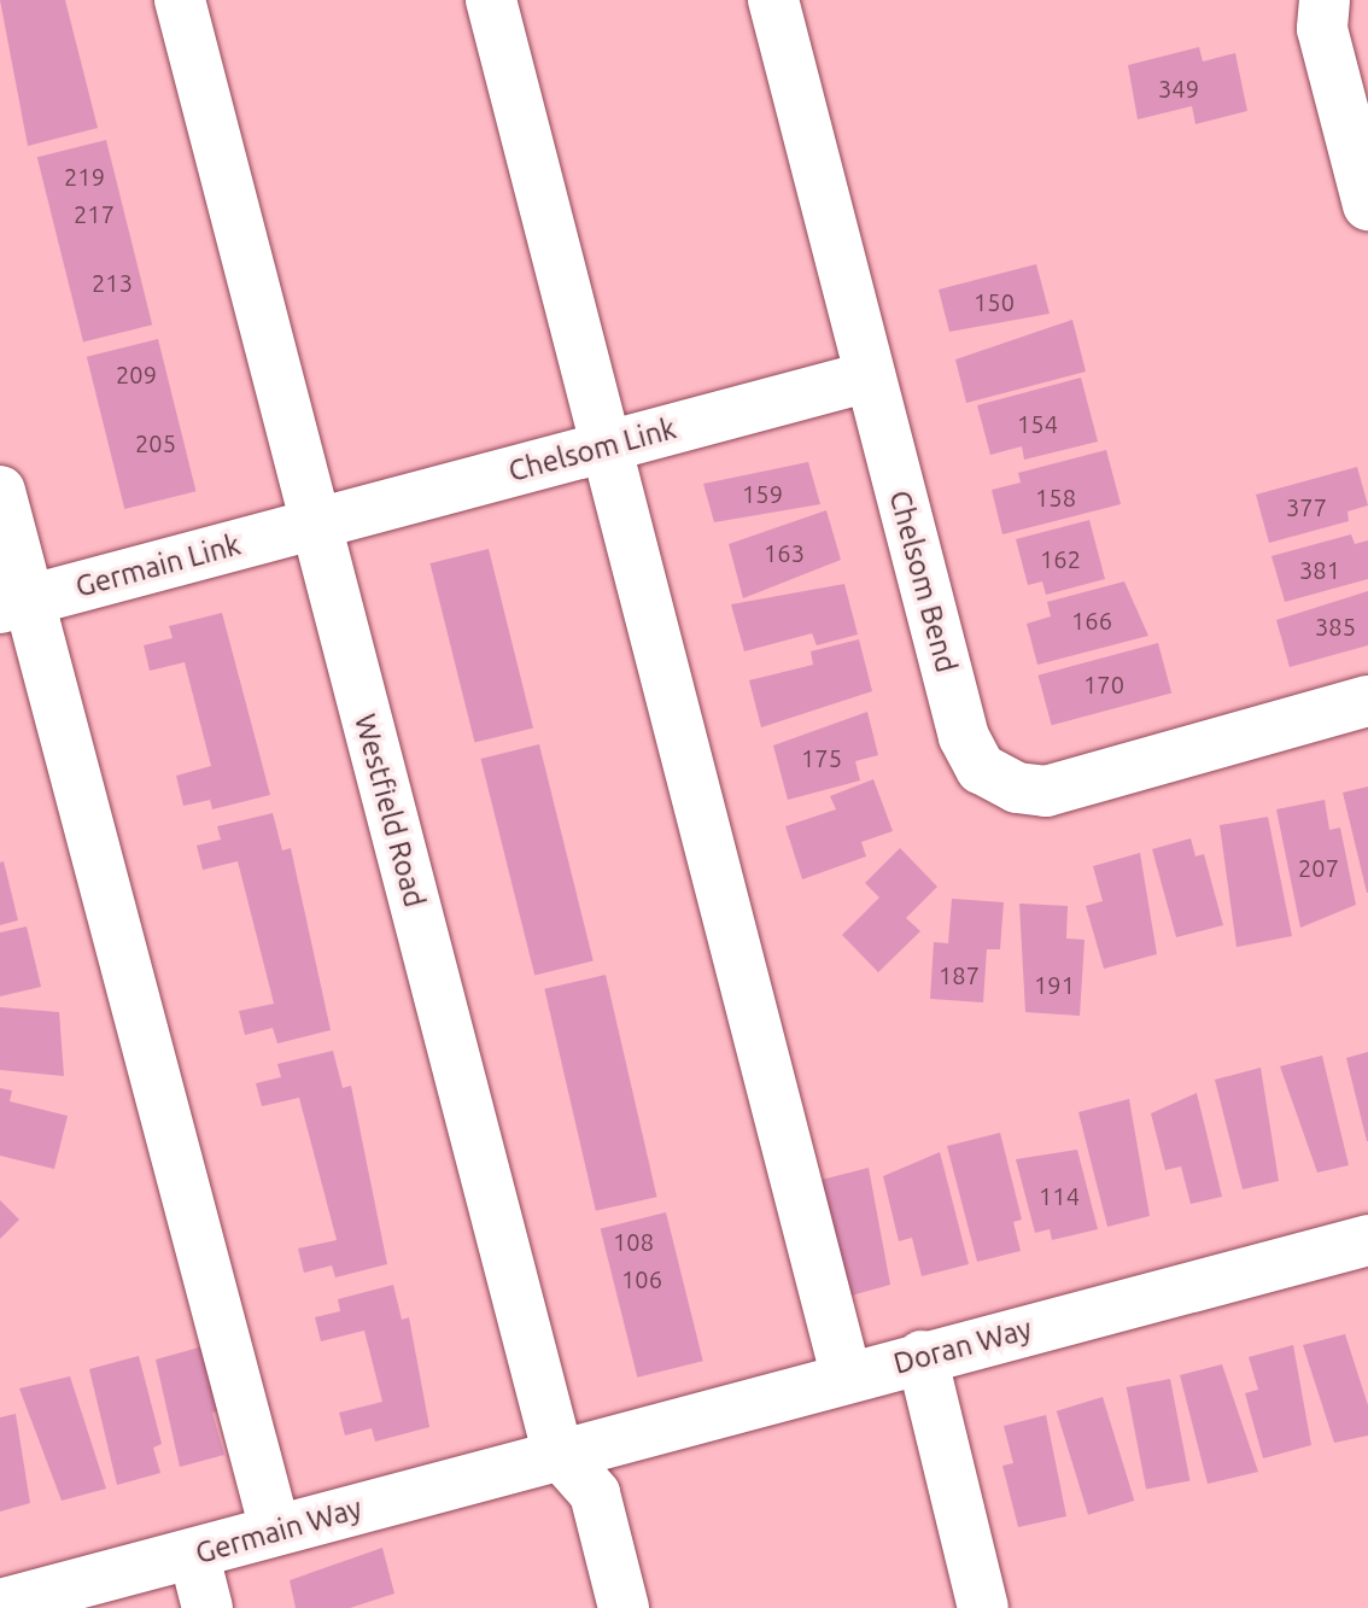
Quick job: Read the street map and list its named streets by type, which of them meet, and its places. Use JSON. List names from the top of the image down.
{
  "streets": {
    "street": [
      "Chelsom Link",
      "Germain Link",
      "Chelsom Bend",
      "Westfield Road",
      "Doran Way",
      "Germain Way"
    ]
  },
  "crossings": [
    ["Chelsom Link", "Germain Link"],
    ["Chelsom Link", "Chelsom Bend"],
    ["Chelsom Link", "Westfield Road"],
    ["Germain Link", "Westfield Road"],
    ["Westfield Road", "Doran Way"],
    ["Westfield Road", "Germain Way"],
    ["Doran Way", "Germain Way"]
  ],
  "house_numbers": [
    "349",
    "219",
    "217",
    "213",
    "150",
    "209",
    "154",
    "205",
    "159",
    "158",
    "377",
    "163",
    "162",
    "381",
    "166",
    "385",
    "170",
    "175",
    "207",
    "187",
    "191",
    "114",
    "108",
    "106"
  ]
}
